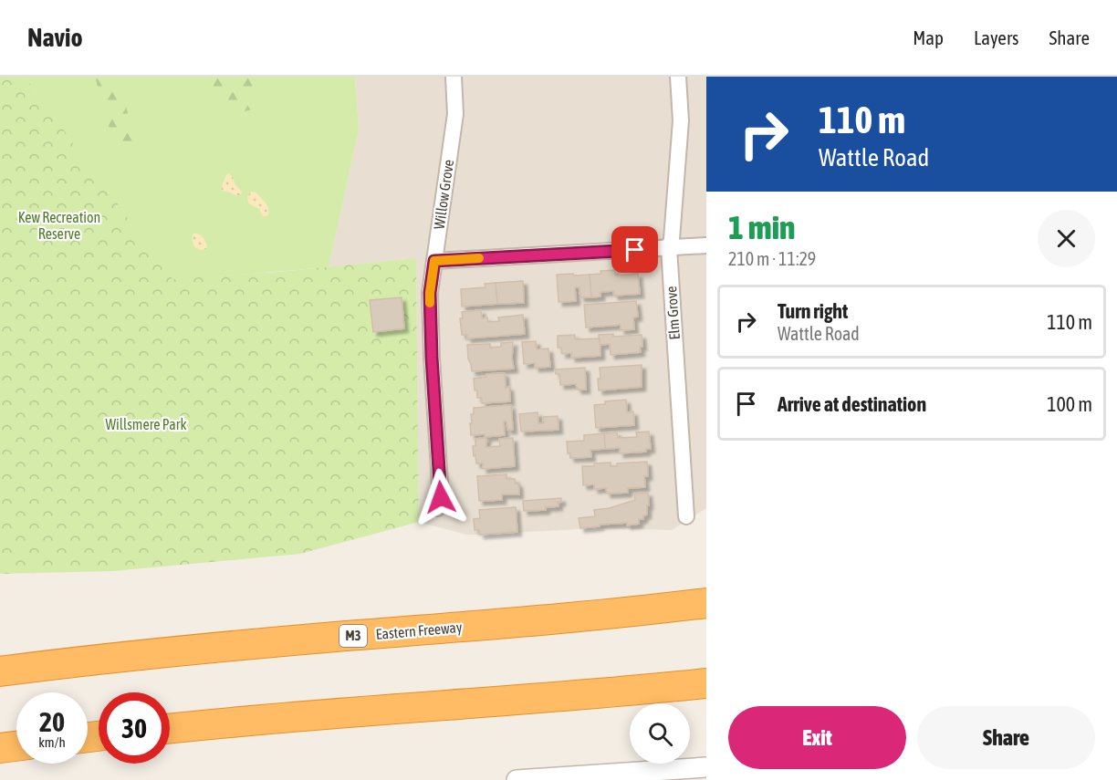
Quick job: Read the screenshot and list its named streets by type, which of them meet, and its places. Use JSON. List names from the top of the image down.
{
  "streets": {
    "highway": ["Eastern Freeway", "M3"],
    "street": ["Willow Grove", "Elm Grove"]
  },
  "parks": ["Kew Recreation Reserve", "Willsmere Park"],
  "page": {
    "header": "Navio",
    "nav": ["Map", "Layers", "Share"],
    "turn": ["110 m", "Wattle Road"],
    "heading": ["1 min", "210 m · 11:29"],
    "list": [
      {
        "name": "Turn right",
        "note": "Wattle Road",
        "value": "110 m"
      },
      {
        "name": "Arrive at destination",
        "value": "100 m"
      }
    ],
    "speed": "20 km/h",
    "limit": "30",
    "buttons": ["Exit", "Share"]
  }
}
